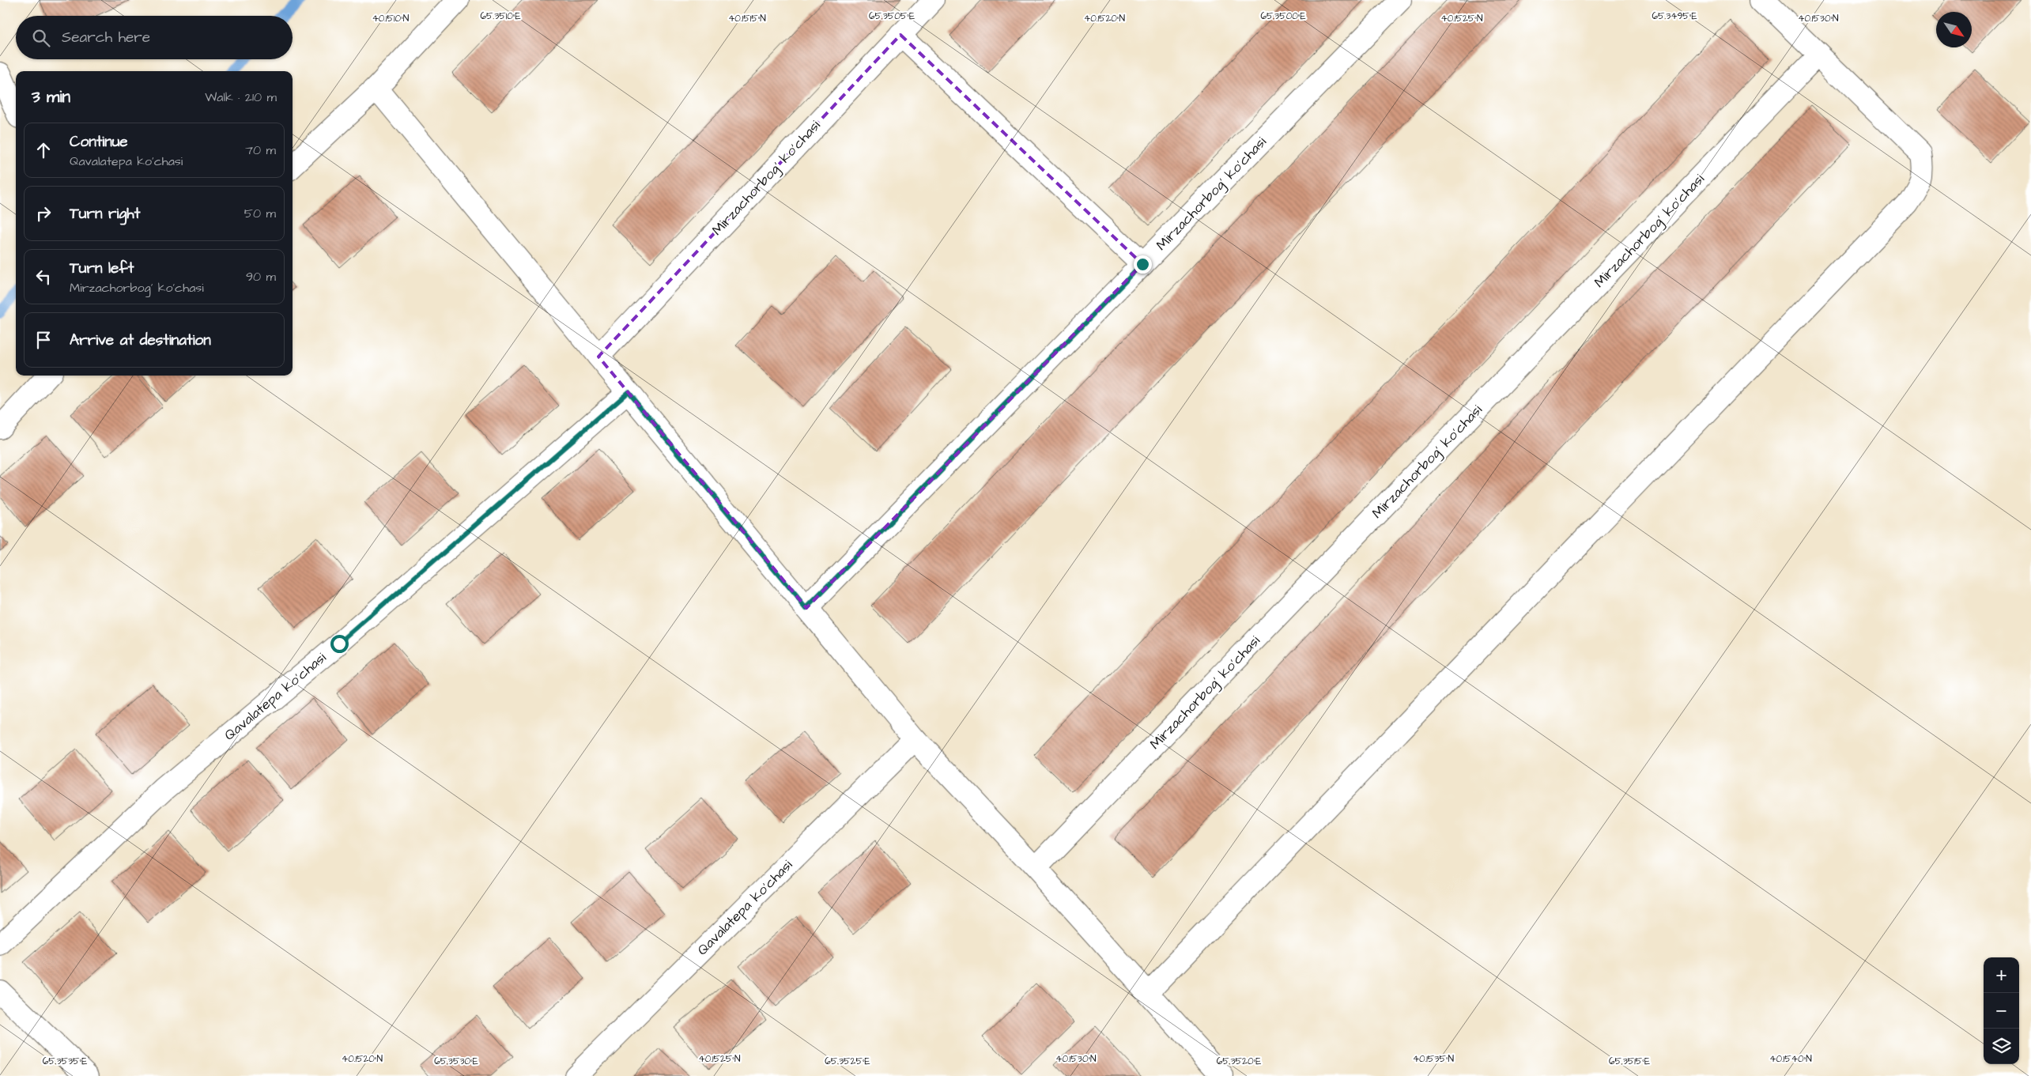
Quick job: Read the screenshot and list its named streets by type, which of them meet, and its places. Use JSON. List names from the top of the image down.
{
  "streets": {
    "street": ["Mirzachorbog' ko'chasi", "Qavalatepa ko'chasi"]
  },
  "north": "bottom right",
  "page": {
    "search": "Search here",
    "heading": ["3 min", "Walk · 210 m"],
    "list": [
      ["Continue", "Qavalatepa ko'chasi", "70 m"],
      ["Turn right", "50 m"],
      ["Turn left", "Mirzachorbog' ko'chasi", "90 m"],
      "Arrive at destination"
    ],
    "map_buttons": ["+", "−"]
  },
  "coordinates": [
    "65.3495°E",
    "65.3510°E",
    "65.3505°E",
    "65.3500°E",
    "40.1510°N",
    "40.1515°N",
    "40.1520°N",
    "40.1525°N",
    "40.1530°N",
    "40.1535°N",
    "40.1540°N",
    "65.3535°E",
    "65.3530°E",
    "65.3525°E",
    "65.3520°E",
    "65.3515°E"
  ]
}
